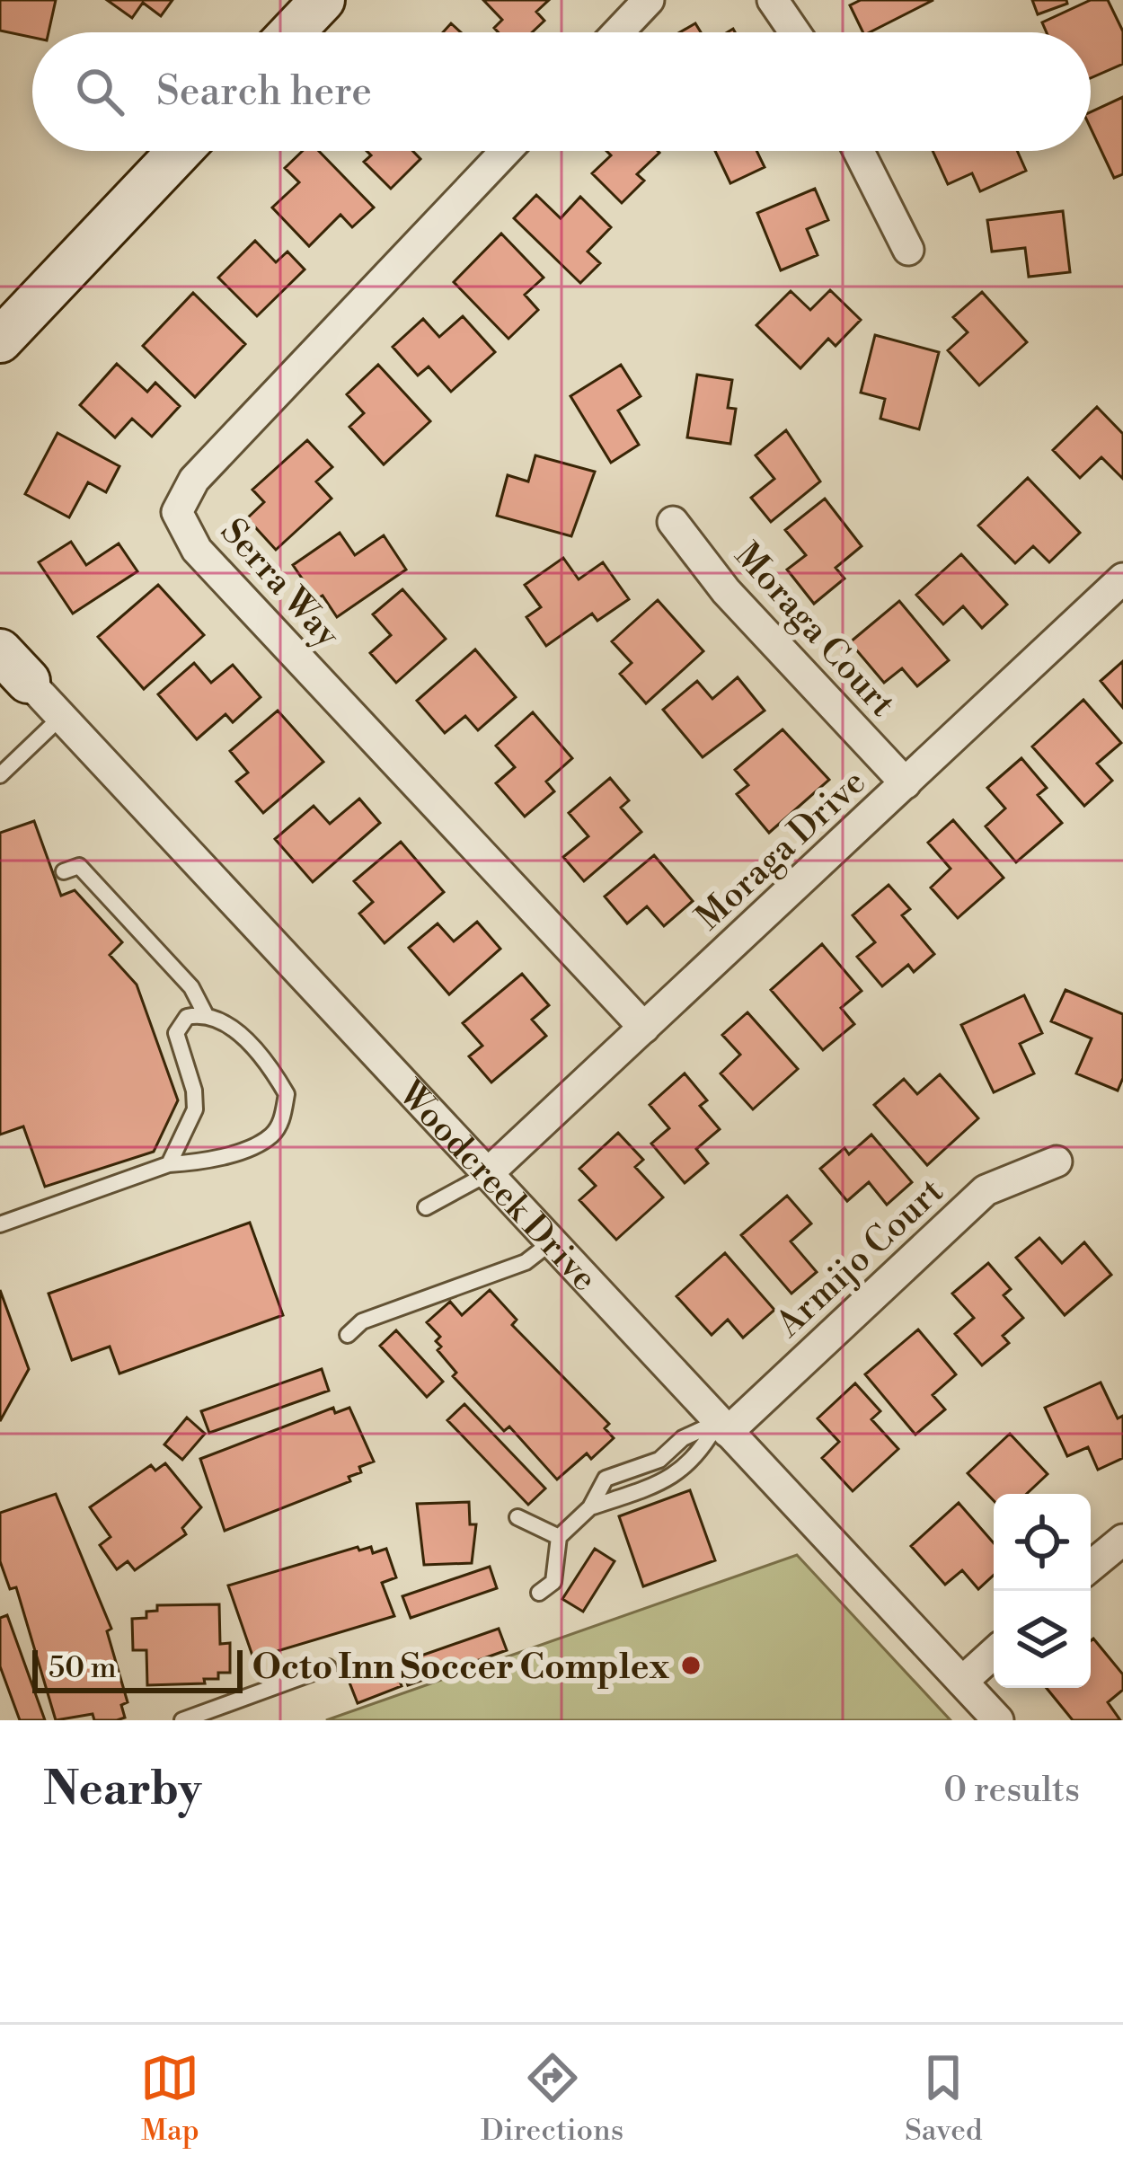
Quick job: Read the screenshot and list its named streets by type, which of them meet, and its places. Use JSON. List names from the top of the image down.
{
  "streets": {
    "street": [
      "Serra Way",
      "Moraga Court",
      "Moraga Drive",
      "Woodcreek Drive",
      "Armijo Court"
    ]
  },
  "crossings": [
    ["Serra Way", "Moraga Drive"],
    ["Moraga Court", "Moraga Drive"],
    ["Moraga Drive", "Woodcreek Drive"],
    ["Woodcreek Drive", "Armijo Court"]
  ],
  "places": ["Octo Inn Soccer Complex"],
  "scale_bar": "50 m",
  "page": {
    "search": "Search here",
    "scale": "50 m",
    "heading": ["Nearby", "0 results"],
    "nav": ["Map", "Directions", "Saved"]
  }
}
